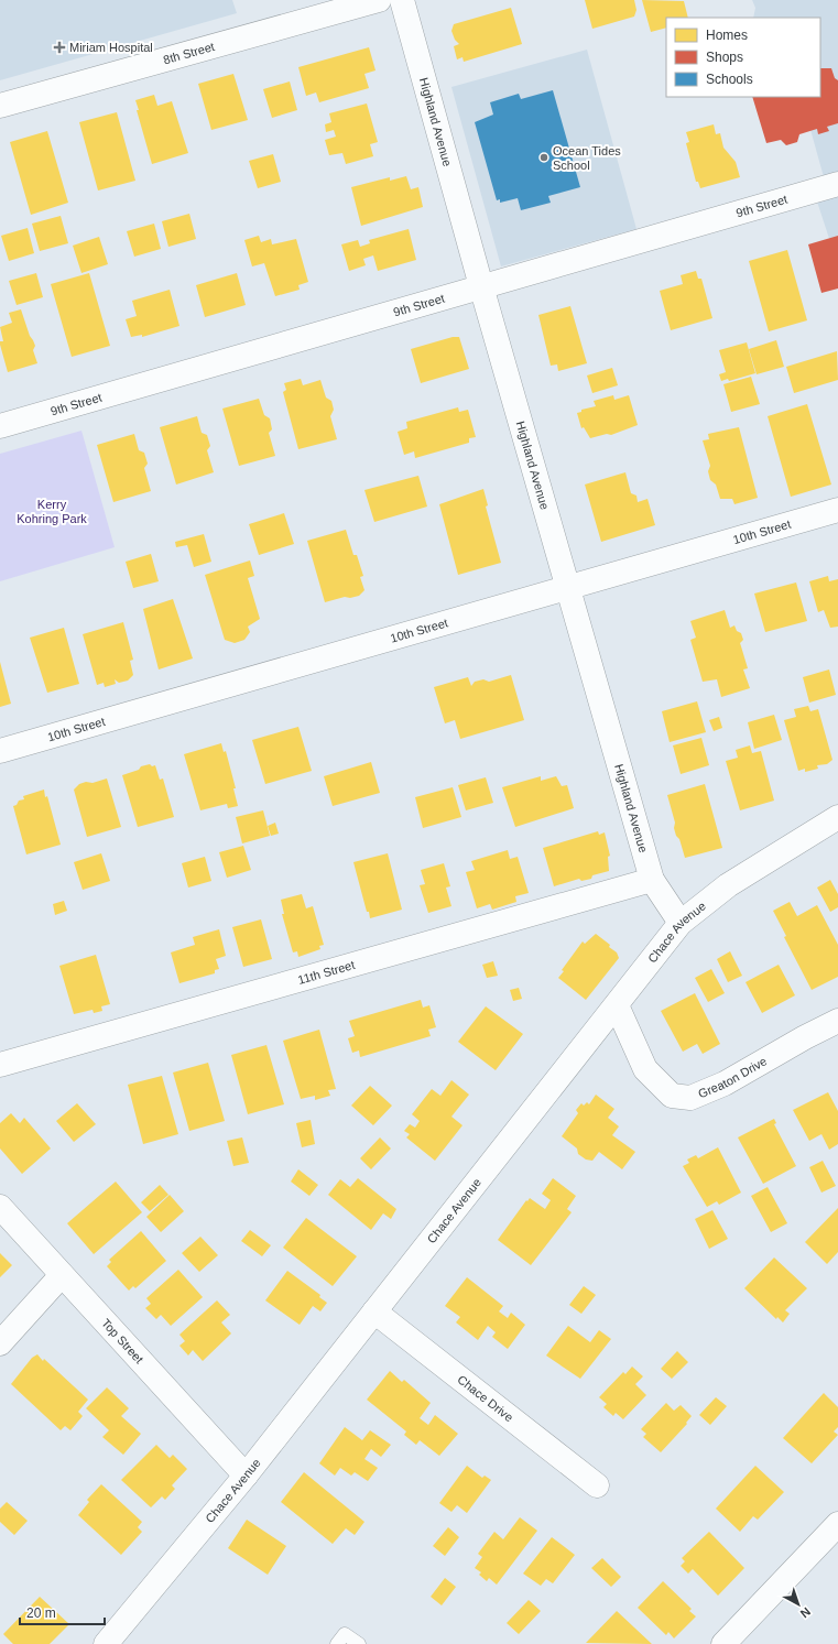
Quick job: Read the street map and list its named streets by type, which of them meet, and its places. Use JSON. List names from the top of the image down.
{
  "streets": {
    "street": [
      "8th Street",
      "Highland Avenue",
      "9th Street",
      "10th Street",
      "Chace Avenue",
      "11th Street",
      "Greaton Drive",
      "Top Street",
      "Chace Drive"
    ]
  },
  "crossings": [
    ["Highland Avenue", "9th Street"],
    ["Highland Avenue", "10th Street"],
    ["Highland Avenue", "Chace Avenue"],
    ["Highland Avenue", "11th Street"],
    ["Chace Avenue", "Greaton Drive"],
    ["Chace Avenue", "Top Street"],
    ["Chace Avenue", "Chace Drive"]
  ],
  "parks": ["Kerry Kohring Park"],
  "places": {
    "health": ["Miriam Hospital"],
    "other": ["Ocean Tides School"]
  },
  "legend": ["Homes", "Shops", "Schools"],
  "scale_bar": "20 m",
  "north": "bottom right"
}
